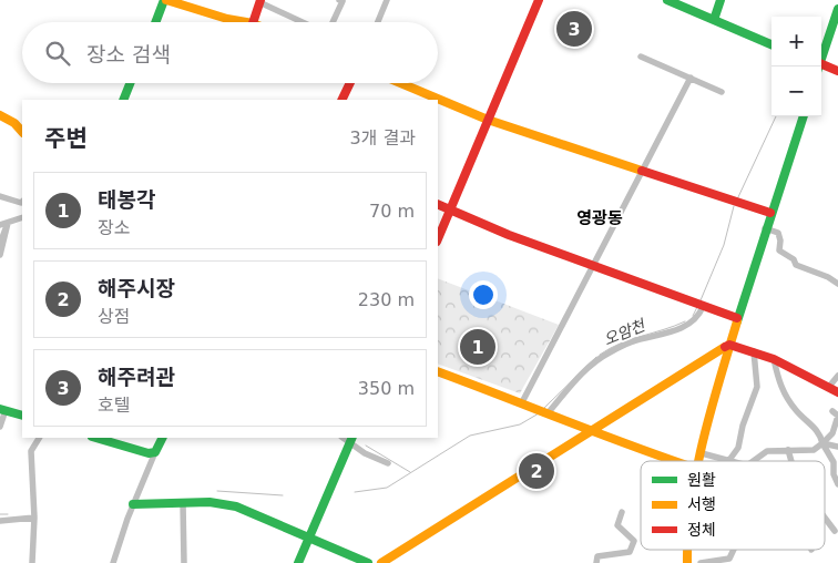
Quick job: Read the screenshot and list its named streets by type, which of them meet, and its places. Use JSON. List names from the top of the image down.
{
  "districts": ["영광동"],
  "water": ["오암천"],
  "legend": ["원활", "서행", "정체"],
  "page": {
    "pins": ["3", "1", "2"],
    "map_buttons": ["+", "−"],
    "search": "장소 검색",
    "heading": ["주변", "3개 결과"],
    "list": [
      {
        "mark": "1",
        "name": "태봉각",
        "note": "장소",
        "value": "70 m"
      },
      {
        "mark": "2",
        "name": "해주시장",
        "note": "상점",
        "value": "230 m"
      },
      {
        "mark": "3",
        "name": "해주려관",
        "note": "호텔",
        "value": "350 m"
      }
    ]
  }
}
